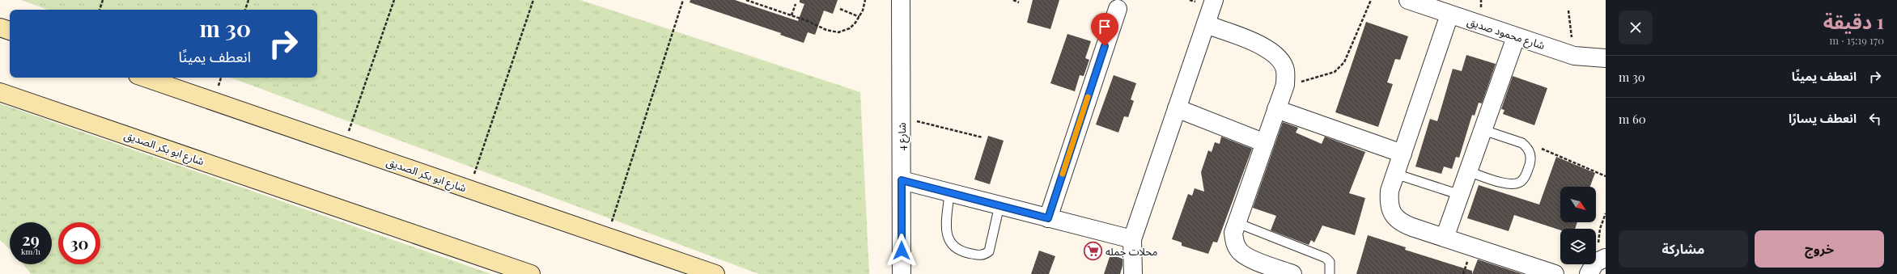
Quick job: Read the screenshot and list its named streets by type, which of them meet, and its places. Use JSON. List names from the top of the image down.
{
  "streets": {
    "main road": ["شارع ابو بكر الصديق"],
    "street": ["شارع محمود صديق", "شارع 4"]
  },
  "places": {
    "supermarket": ["محلات جمله"]
  },
  "north": "bottom right",
  "page": {
    "heading": ["1 دقيقة", "170 m · 15:19"],
    "turn": ["30 m", "انعطف يمينًا"],
    "list": [
      {
        "name": "انعطف يمينًا",
        "value": "30 m"
      },
      {
        "name": "انعطف يسارًا",
        "value": "60 m"
      }
    ],
    "speed": "29 km/h",
    "limit": "30",
    "buttons": ["خروج", "مشاركة"]
  }
}
